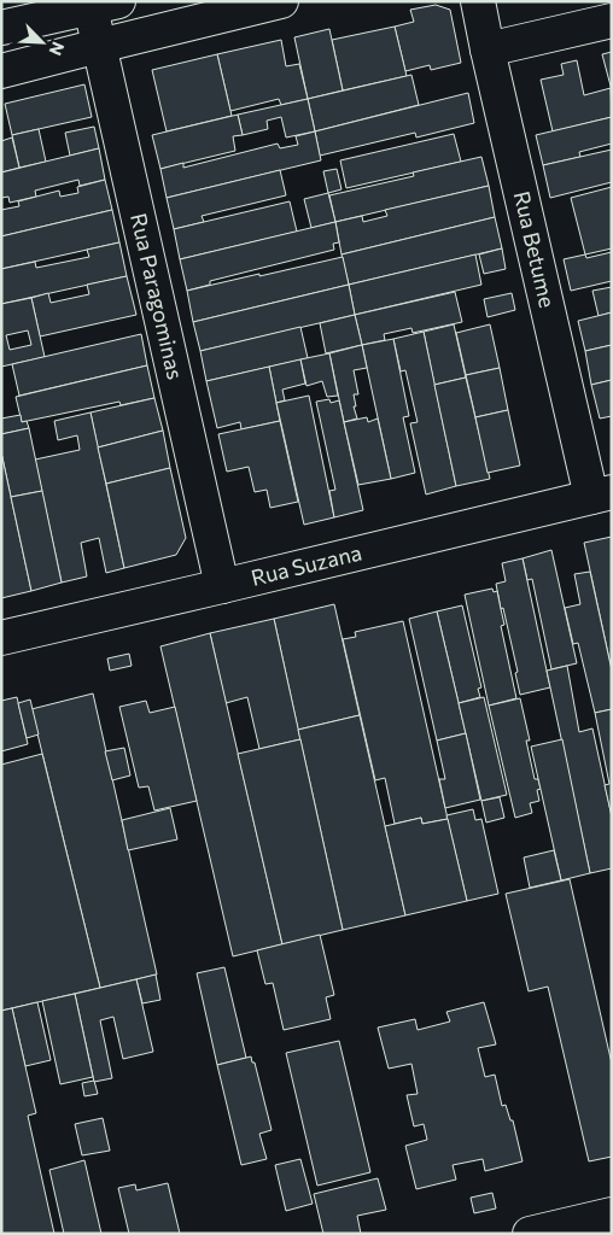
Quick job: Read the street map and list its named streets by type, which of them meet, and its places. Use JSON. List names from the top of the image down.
{
  "streets": {
    "street": ["Rua Betume", "Rua Paragominas", "Rua Suzana"]
  },
  "crossings": [
    ["Rua Betume", "Rua Suzana"],
    ["Rua Paragominas", "Rua Suzana"]
  ],
  "north": "bottom right"
}
